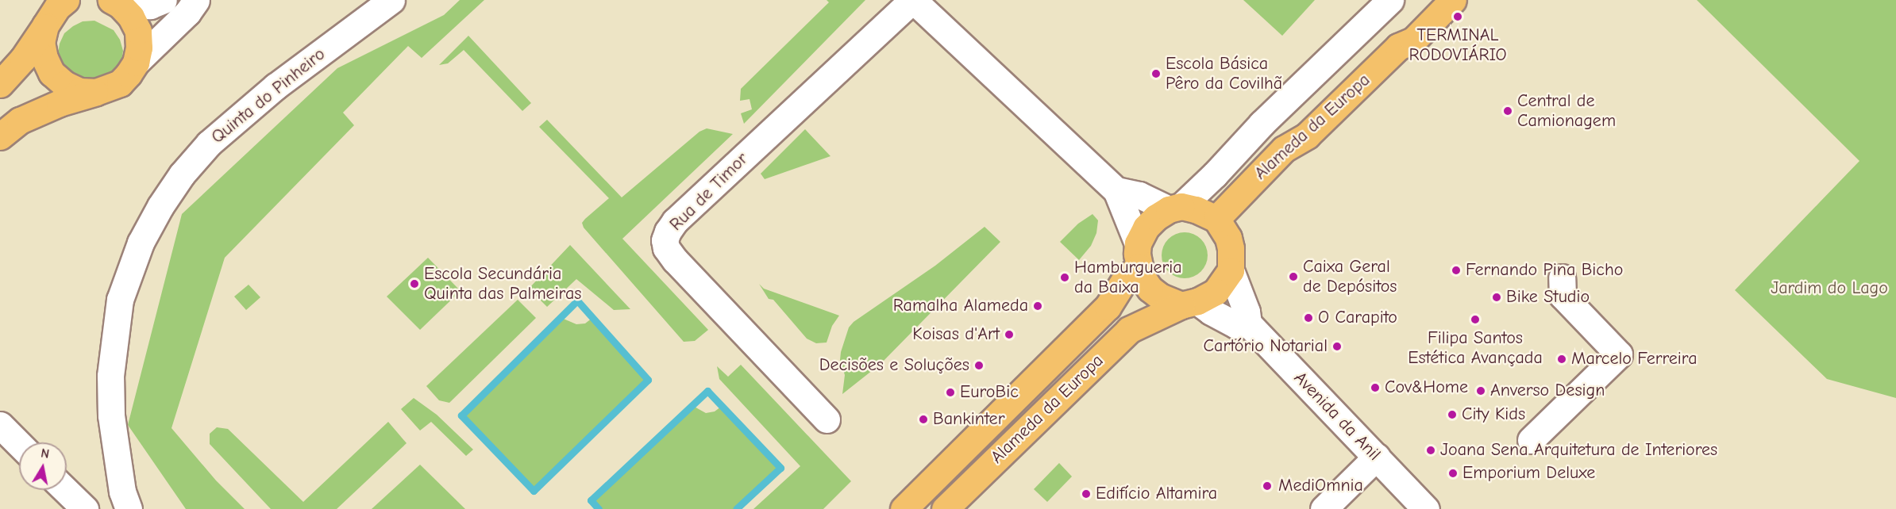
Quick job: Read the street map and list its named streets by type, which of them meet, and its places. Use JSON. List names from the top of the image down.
{
  "streets": {
    "main road": ["Alameda da Europa"],
    "street": ["Quinta do Pinheiro", "Rua de Timor", "Avenida da Anil"]
  },
  "crossings": [
    ["Alameda da Europa", "Avenida da Anil"]
  ],
  "parks": ["Jardim do Lago"],
  "places": [
    "TERMINAL RODOVIÁRIO",
    "Escola Básica Pêro da Covilhã",
    "Central de Camionagem",
    "Fernando Pina Bicho",
    "Caixa Geral de Depósitos",
    "Hamburgueria da Baixa",
    "Escola Secundária Quinta das Palmeiras",
    "Bike Studio",
    "Ramalha Alameda",
    "O Carapito",
    "Filipa Santos Estética Avançada",
    "Koisas d'Art",
    "Cartório Notarial",
    "Marcelo Ferreira",
    "Decisões e Soluções",
    "Cov&Home",
    "Anverso Design",
    "EuroBic",
    "City Kids",
    "Bankinter",
    "Joana Sena Arquitetura de Interiores",
    "Emporium Deluxe",
    "MediOmnia",
    "Edifício Altamira"
  ],
  "north": "top"
}
